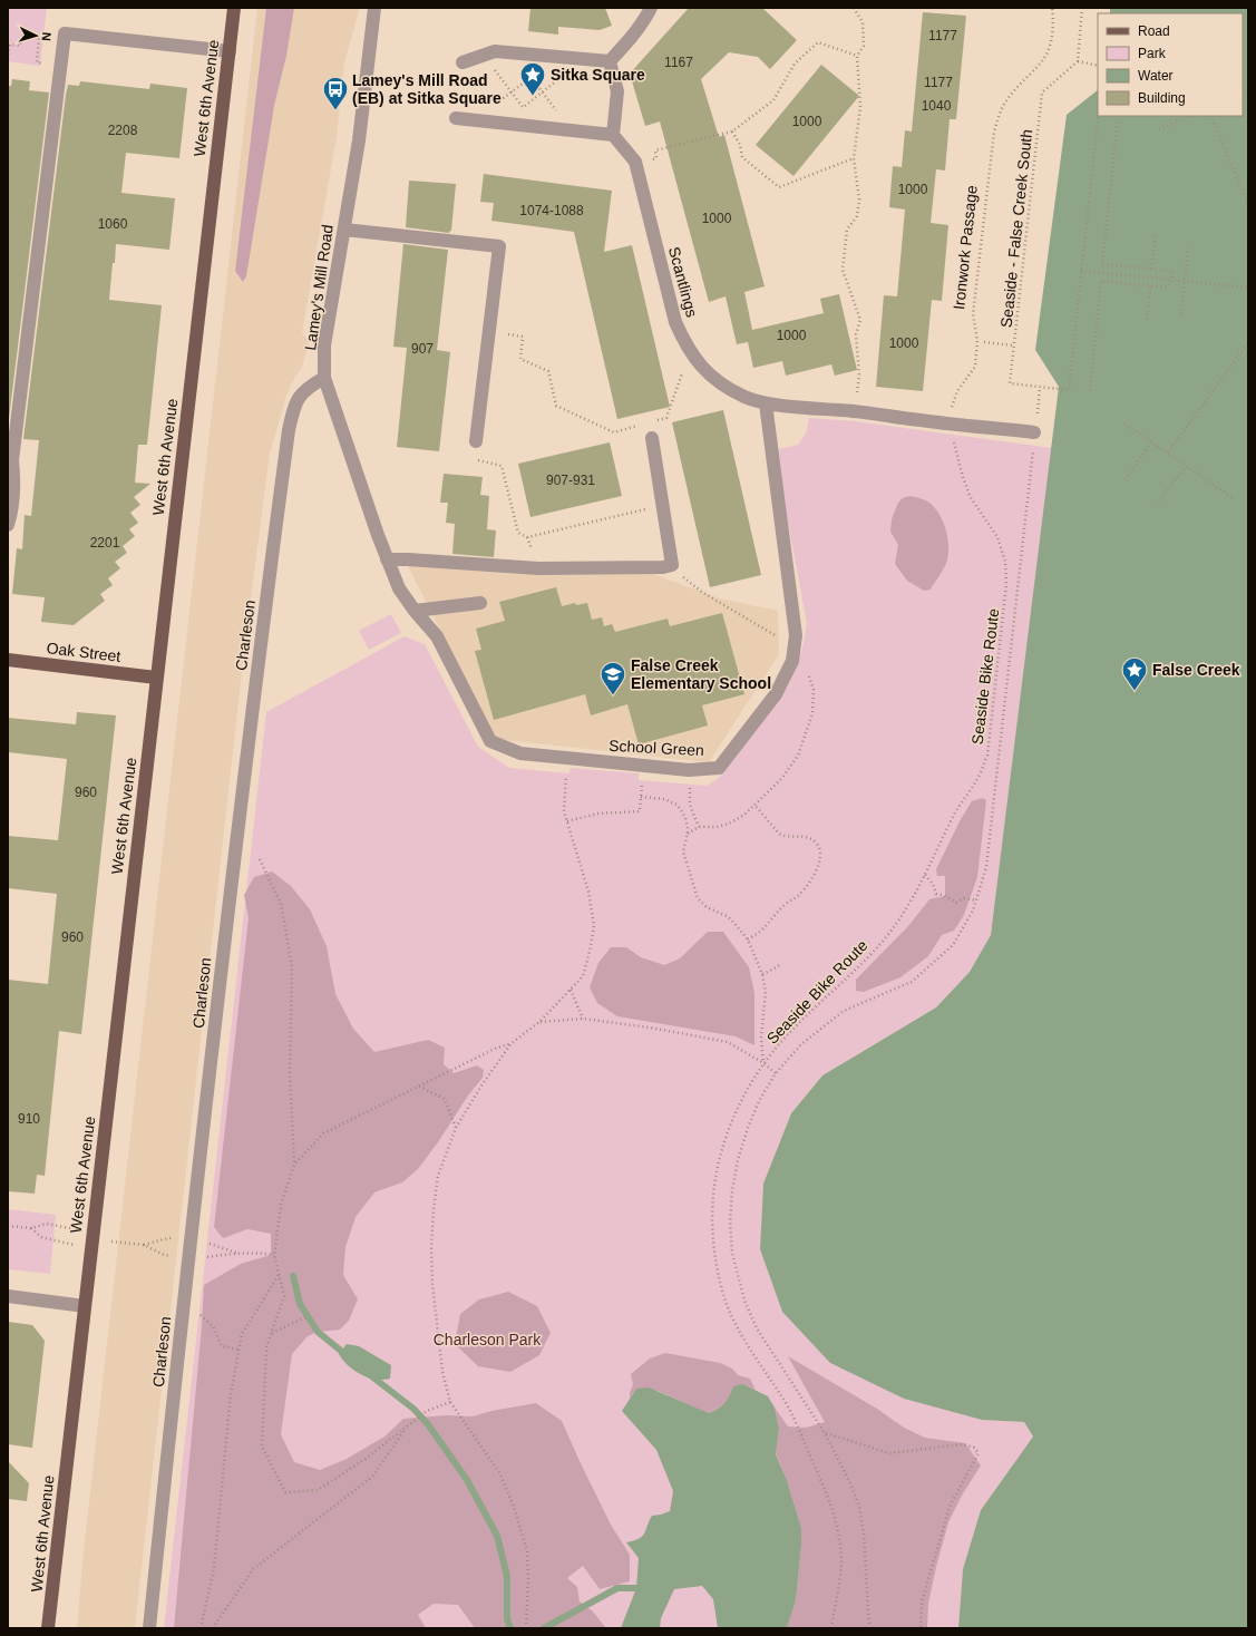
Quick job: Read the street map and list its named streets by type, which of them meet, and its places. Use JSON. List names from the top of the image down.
{
  "streets": {
    "main road": ["West 6th Avenue", "Oak Street"],
    "street": [
      "Scantlings",
      "Lamey's Mill Road",
      "Charleson",
      "School Green"
    ],
    "path": ["Seaside - False Creek South", "Ironwork Passage", "Seaside Bike Route"]
  },
  "crossings": [
    ["West 6th Avenue", "Oak Street"],
    ["Ironwork Passage", "Seaside Bike Route"],
    ["Scantlings", "School Green"],
    ["Lamey's Mill Road", "Charleson"],
    ["Lamey's Mill Road", "School Green"]
  ],
  "parks": ["Charleson Park"],
  "places": {
    "place": ["Sitka Square", "False Creek"],
    "bus stop": ["Lamey's Mill Road (EB) at Sitka Square"],
    "school or university": ["False Creek Elementary School"]
  },
  "house_numbers": [
    "1177",
    "1167",
    "1177",
    "1040",
    "1000",
    "2208",
    "1000",
    "1074-1088",
    "1000",
    "1060",
    "1000",
    "1000",
    "907",
    "907-931",
    "2201",
    "960",
    "960",
    "910"
  ],
  "legend": [
    "Road",
    "Park",
    "Water",
    "Building"
  ],
  "north": "right"
}
